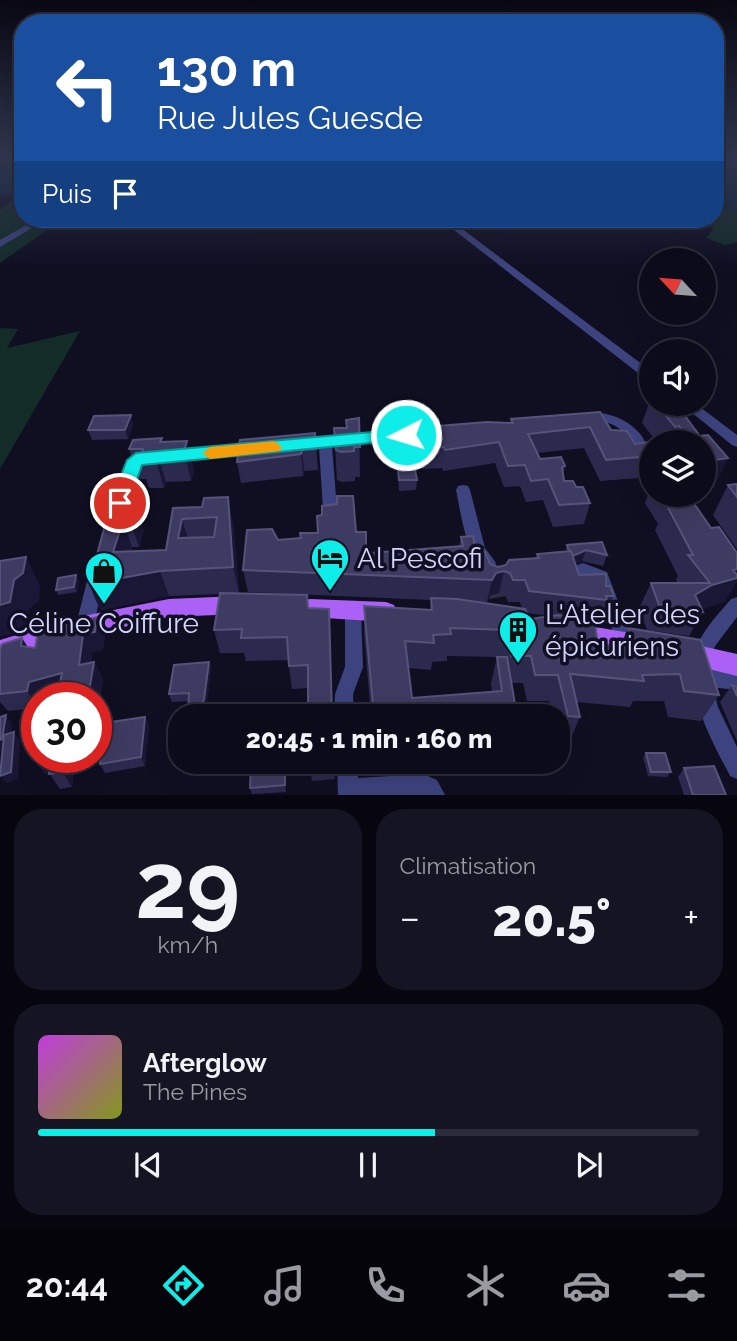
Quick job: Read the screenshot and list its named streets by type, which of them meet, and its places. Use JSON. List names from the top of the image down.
{
  "places": {
    "hotel": ["Al Pescofi"],
    "shop": ["Céline Coiffure"],
    "building": ["L'Atelier des épicuriens"]
  },
  "north": "top left",
  "page": {
    "turn": ["130 m", "Rue Jules Guesde"],
    "then": "Puis",
    "limit": "30",
    "trip": "20:45 · 1 min · 160 m",
    "tile": [
      ["29", "km/h"],
      "Climatisation"
    ],
    "heat": ["−", "20.5°", "+"],
    "song": ["Afterglow", "The Pines"],
    "tabs": "20:44"
  }
}
